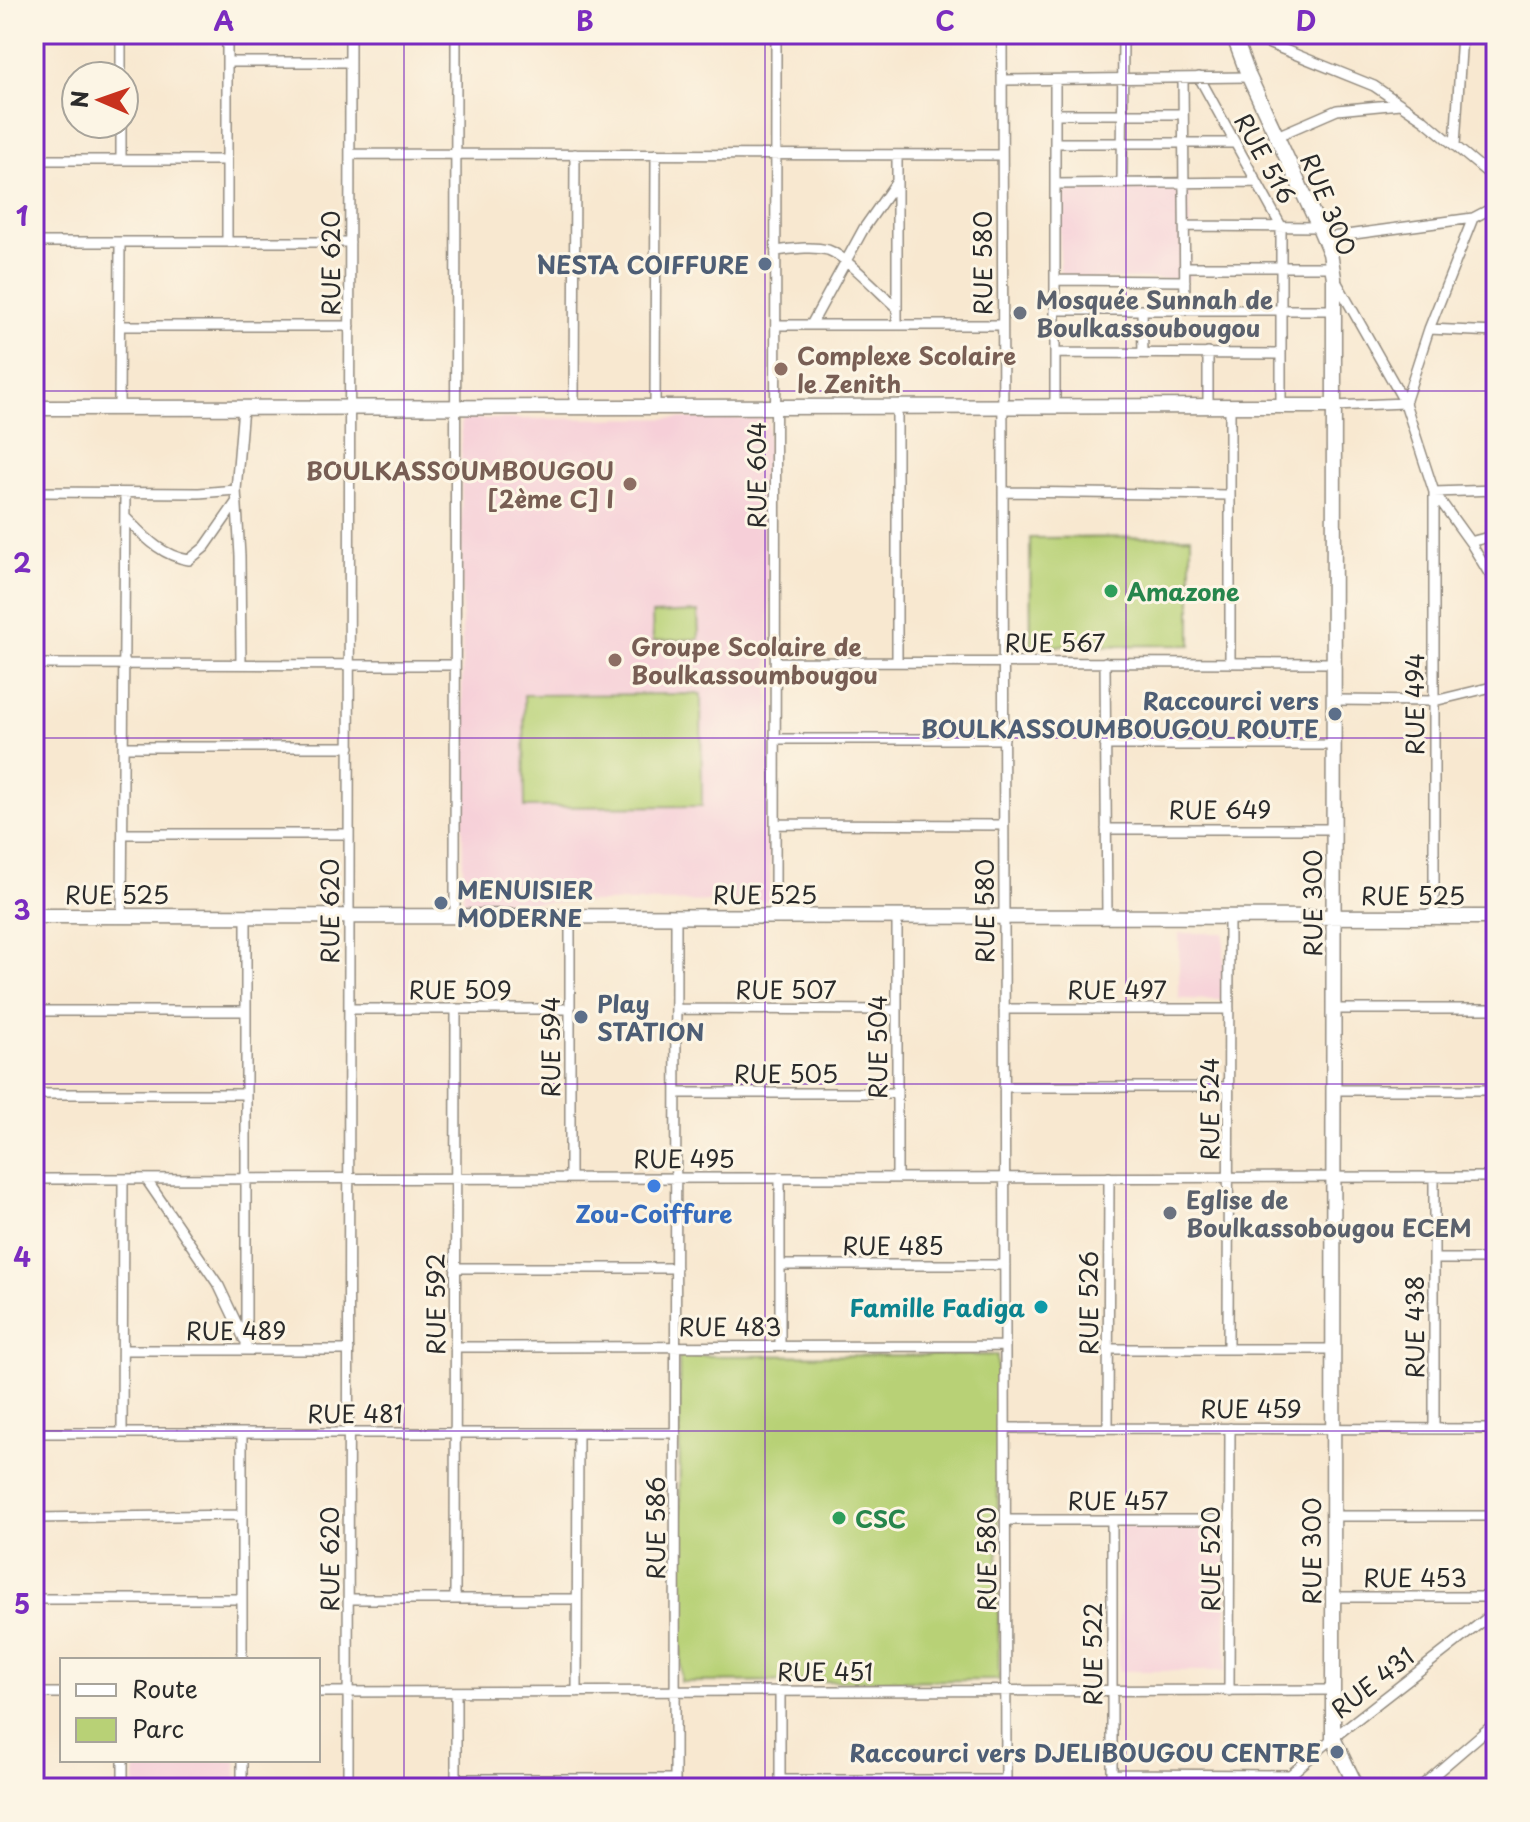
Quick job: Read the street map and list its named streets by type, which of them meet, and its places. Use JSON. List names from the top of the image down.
{
  "streets": {
    "street": [
      "RUE 516",
      "RUE 300",
      "RUE 620",
      "RUE 580",
      "RUE 604",
      "RUE 567",
      "RUE 494",
      "RUE 649",
      "RUE 525",
      "RUE 509",
      "RUE 507",
      "RUE 497",
      "RUE 594",
      "RUE 504",
      "RUE 505",
      "RUE 524",
      "RUE 495",
      "RUE 485",
      "RUE 526",
      "RUE 592",
      "RUE 483",
      "RUE 438",
      "RUE 489",
      "RUE 459",
      "RUE 481",
      "RUE 457",
      "RUE 586",
      "RUE 520",
      "RUE 453",
      "RUE 522",
      "RUE 451",
      "RUE 431"
    ]
  },
  "crossings": [
    ["RUE 300", "RUE 567"],
    ["RUE 300", "RUE 649"],
    ["RUE 300", "RUE 525"],
    ["RUE 300", "RUE 495"],
    ["RUE 300", "RUE 459"],
    ["RUE 300", "RUE 453"],
    ["RUE 300", "RUE 451"],
    ["RUE 300", "RUE 431"],
    ["RUE 620", "RUE 525"],
    ["RUE 620", "RUE 509"],
    ["RUE 620", "RUE 495"],
    ["RUE 620", "RUE 489"],
    ["RUE 620", "RUE 481"],
    ["RUE 620", "RUE 451"],
    ["RUE 580", "RUE 567"],
    ["RUE 580", "RUE 525"],
    ["RUE 580", "RUE 497"],
    ["RUE 580", "RUE 495"],
    ["RUE 580", "RUE 485"],
    ["RUE 580", "RUE 483"],
    ["RUE 580", "RUE 459"],
    ["RUE 580", "RUE 457"],
    ["RUE 580", "RUE 451"],
    ["RUE 604", "RUE 567"],
    ["RUE 604", "RUE 525"],
    ["RUE 494", "RUE 525"],
    ["RUE 525", "RUE 594"],
    ["RUE 525", "RUE 504"],
    ["RUE 525", "RUE 524"],
    ["RUE 525", "RUE 586"],
    ["RUE 509", "RUE 594"],
    ["RUE 509", "RUE 592"],
    ["RUE 507", "RUE 504"],
    ["RUE 507", "RUE 586"],
    ["RUE 497", "RUE 524"],
    ["RUE 594", "RUE 495"],
    ["RUE 504", "RUE 505"],
    ["RUE 504", "RUE 495"],
    ["RUE 505", "RUE 586"],
    ["RUE 524", "RUE 495"],
    ["RUE 495", "RUE 526"],
    ["RUE 495", "RUE 592"],
    ["RUE 495", "RUE 438"],
    ["RUE 495", "RUE 586"],
    ["RUE 526", "RUE 459"],
    ["RUE 592", "RUE 483"],
    ["RUE 592", "RUE 481"],
    ["RUE 483", "RUE 586"],
    ["RUE 438", "RUE 459"],
    ["RUE 459", "RUE 520"],
    ["RUE 481", "RUE 586"],
    ["RUE 457", "RUE 520"],
    ["RUE 457", "RUE 522"],
    ["RUE 586", "RUE 451"],
    ["RUE 520", "RUE 451"],
    ["RUE 522", "RUE 451"]
  ],
  "places": [
    "NESTA COIFFURE",
    "Mosquée Sunnah de Boulkassoubougou",
    "Complexe Scolaire le Zenith",
    "BOULKASSOUMBOUGOU [2ème C] I",
    "Amazone",
    "Groupe Scolaire de Boulkassoumbougou",
    "Raccourci vers BOULKASSOUMBOUGOU ROUTE",
    "MENUISIER MODERNE",
    "Play STATION",
    "Zou-Coiffure",
    "Eglise de Boulkassobougou ECEM",
    "Famille Fadiga",
    "CSC",
    "Raccourci vers DJELIBOUGOU CENTRE"
  ],
  "legend": ["Route", "Parc"],
  "north": "left",
  "grid": {
    "columns": [
      "A",
      "B",
      "C",
      "D"
    ],
    "rows": [
      "1",
      "2",
      "3",
      "4",
      "5"
    ]
  }
}
